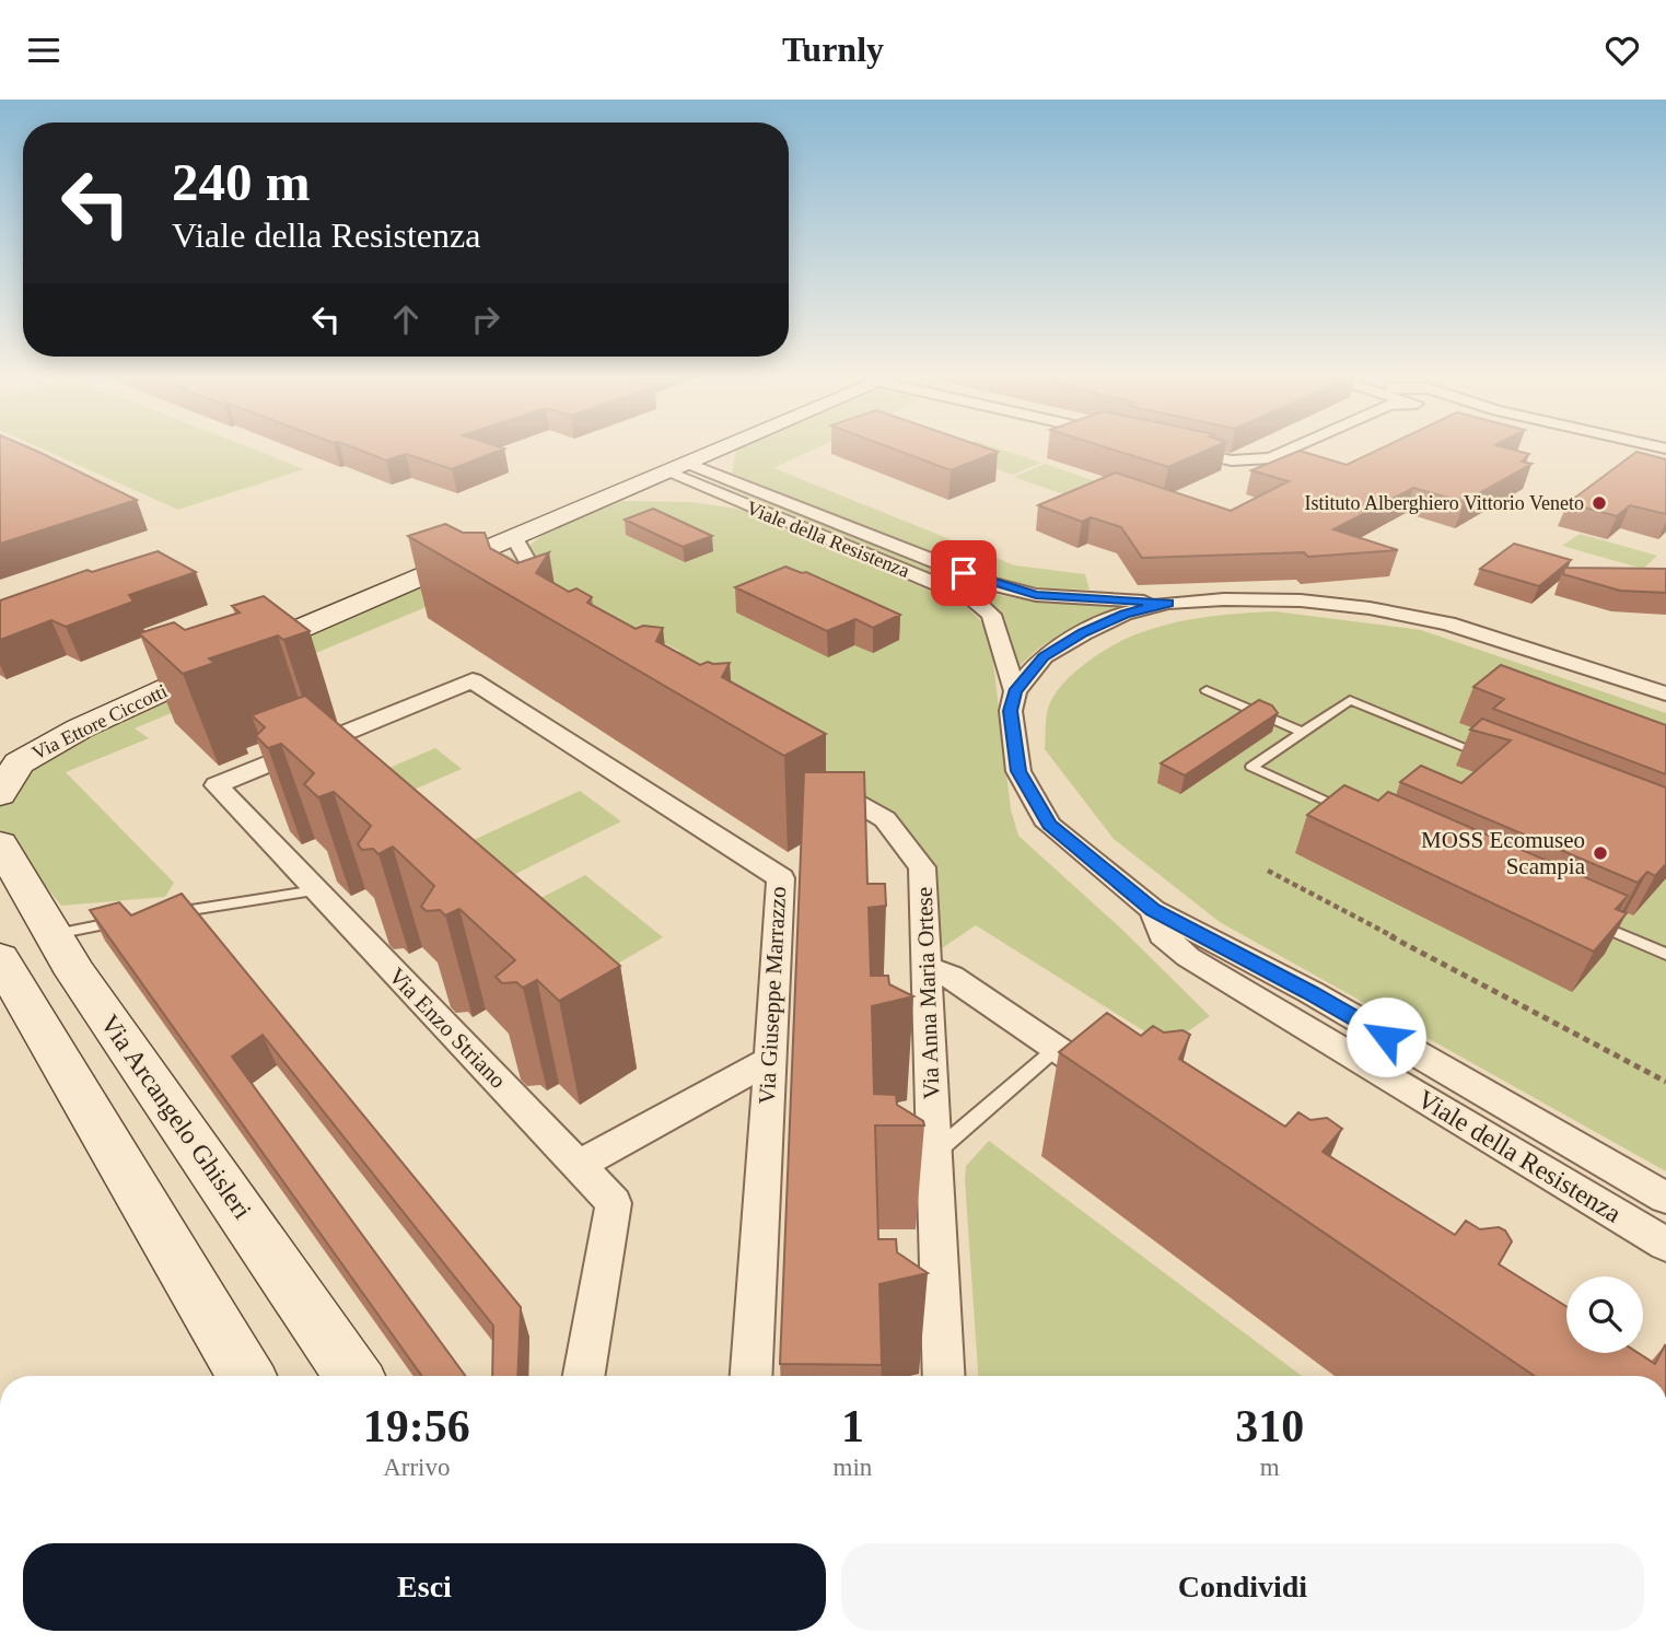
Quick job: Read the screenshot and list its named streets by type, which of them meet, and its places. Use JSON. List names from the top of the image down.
{
  "streets": {
    "street": [
      "Viale della Resistenza",
      "Via Ettore Ciccotti",
      "Via Anna Maria Ortese",
      "Via Giuseppe Marrazzo",
      "Via Enzo Striano",
      "Via Arcangelo Ghisleri"
    ]
  },
  "crossings": [
    ["Viale della Resistenza", "Via Ettore Ciccotti"],
    ["Via Giuseppe Marrazzo", "Via Enzo Striano"]
  ],
  "places": ["Istituto Alberghiero Vittorio Veneto", "MOSS Ecomuseo Scampia"],
  "page": {
    "header": "Turnly",
    "turn": ["240 m", "Viale della Resistenza"],
    "eta": [
      "19:56",
      "Arrivo",
      "1",
      "min",
      "310",
      "m"
    ],
    "buttons": ["Esci", "Condividi"]
  }
}
